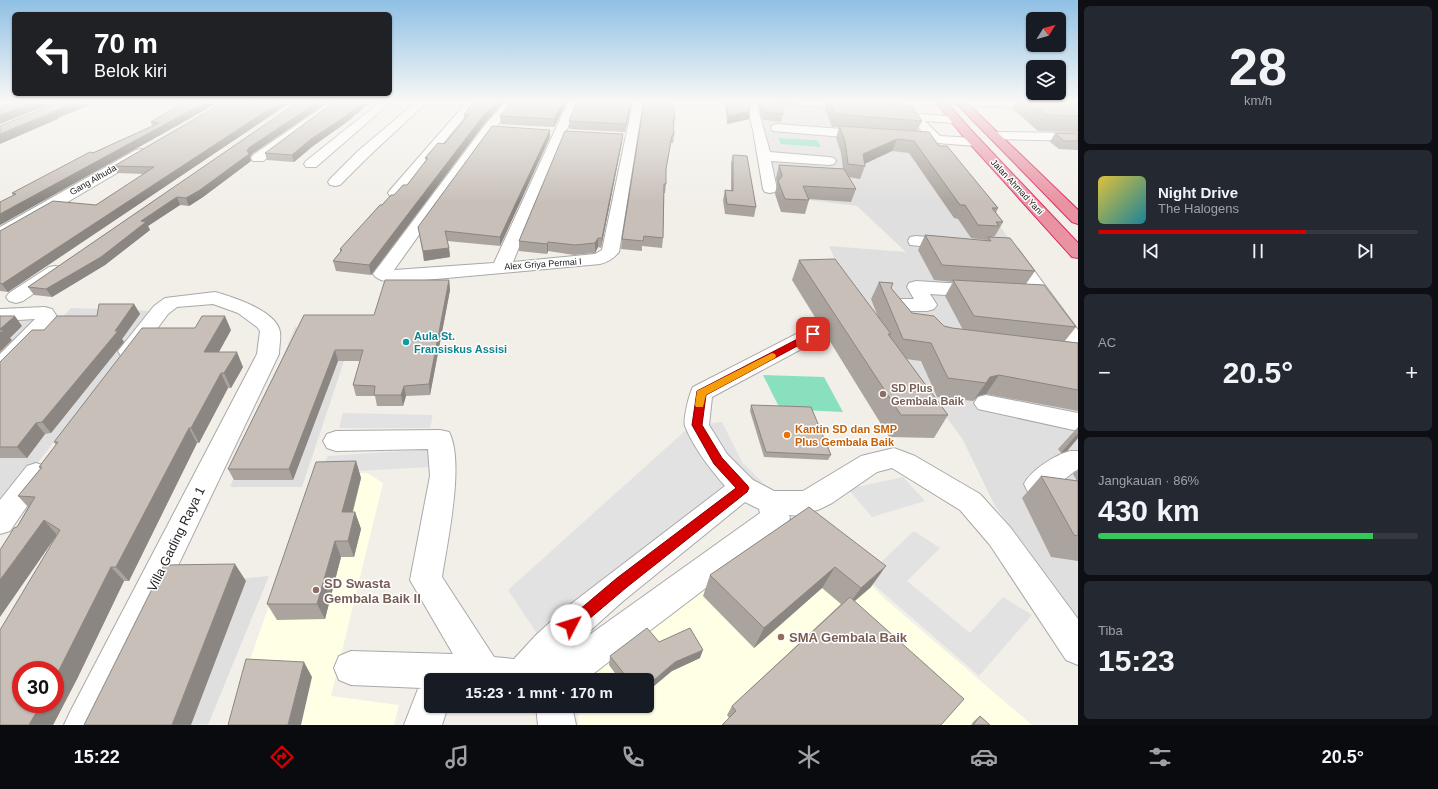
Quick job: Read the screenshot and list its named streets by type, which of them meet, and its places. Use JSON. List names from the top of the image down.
{
  "streets": {
    "highway": ["Jalan Ahmad Yani"],
    "street": ["Gang Alhuda", "Alex Griya Permai I", "Villa Gading Raya 1"]
  },
  "places": [
    "Aula St. Fransiskus Assisi",
    "SD Plus Gembala Baik",
    "Kantin SD dan SMP Plus Gembala Baik",
    "SD Swasta Gembala Baik II",
    "SMA Gembala Baik"
  ],
  "north": "top right",
  "page": {
    "tile": [
      ["28", "km/h"],
      "AC",
      ["Jangkauan · 86%", "430 km"],
      ["Tiba", "15:23"]
    ],
    "turn": ["70 m", "Belok kiri"],
    "song": ["Night Drive", "The Halogens"],
    "heat": ["−", "20.5°", "+"],
    "limit": "30",
    "trip": "15:23 · 1 mnt · 170 m",
    "tabs": ["15:22", "20.5°"]
  }
}
